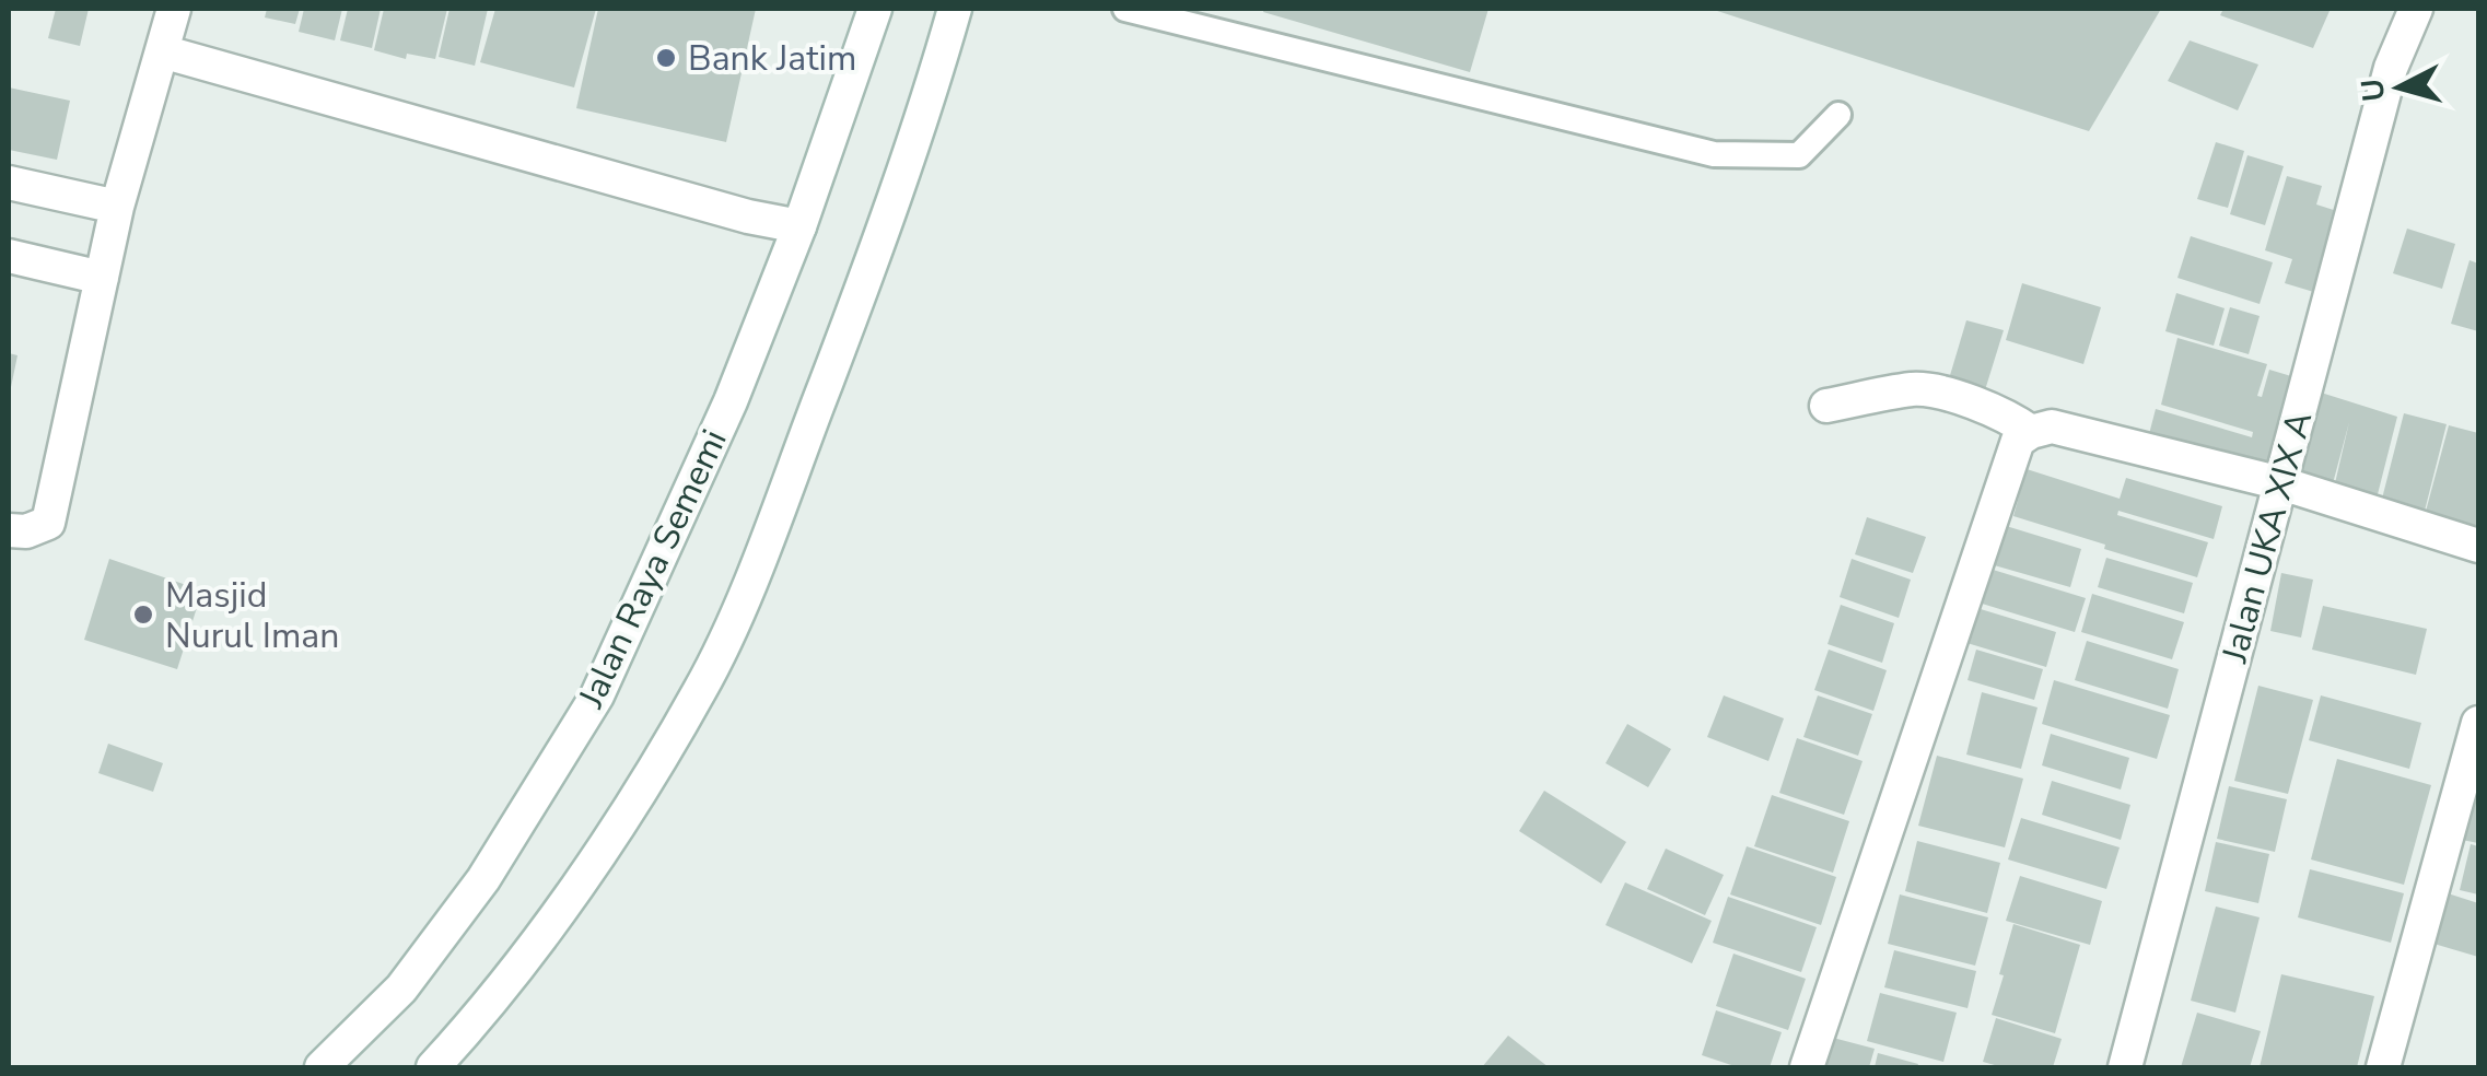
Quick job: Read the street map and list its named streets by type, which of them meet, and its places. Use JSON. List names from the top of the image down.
{
  "streets": {
    "street": ["Jalan UKA XIX A", "Jalan Raya Sememi"]
  },
  "places": ["Bank Jatim", "Masjid Nurul Iman"],
  "north": "left"
}
